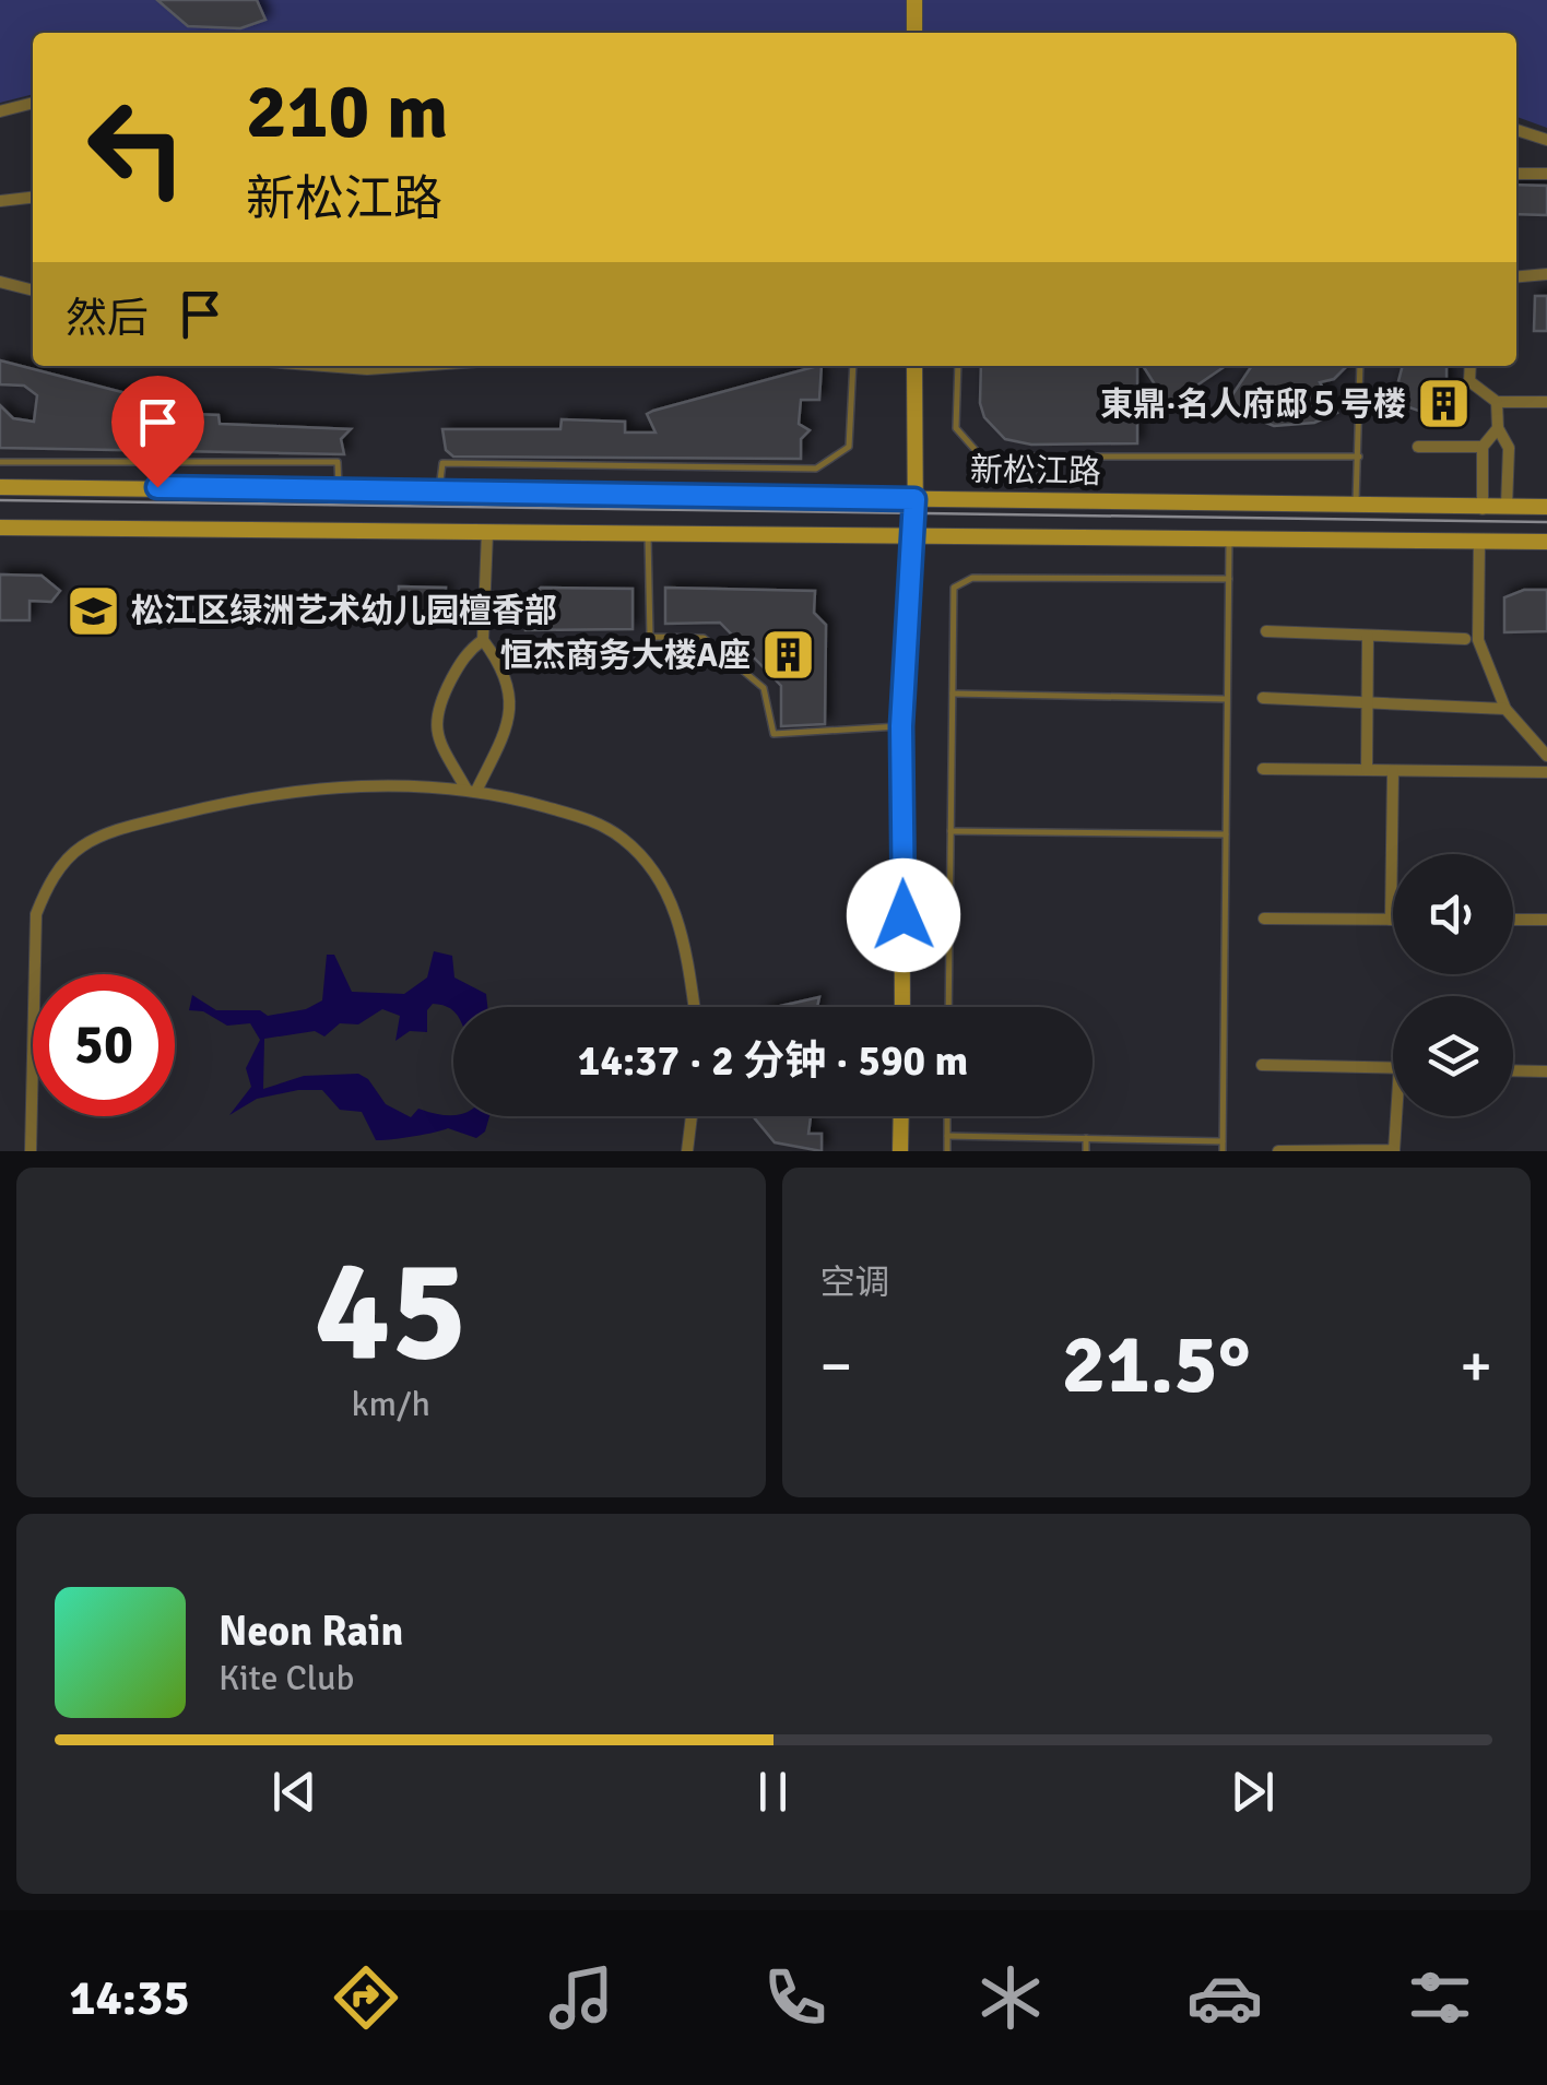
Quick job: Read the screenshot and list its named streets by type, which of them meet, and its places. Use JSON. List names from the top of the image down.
{
  "streets": {
    "main road": ["新松江路"]
  },
  "places": {
    "building": ["東鼎·名人府邸５号楼", "恒杰商务大楼A座"],
    "school or university": ["松江区绿洲艺术幼儿园檀香部"]
  },
  "page": {
    "turn": ["210 m", "新松江路"],
    "then": "然后",
    "limit": "50",
    "trip": "14:37 · 2 分钟 · 590 m",
    "tile": [
      ["45", "km/h"],
      "空调"
    ],
    "heat": ["−", "21.5°", "+"],
    "song": ["Neon Rain", "Kite Club"],
    "tabs": "14:35"
  }
}
